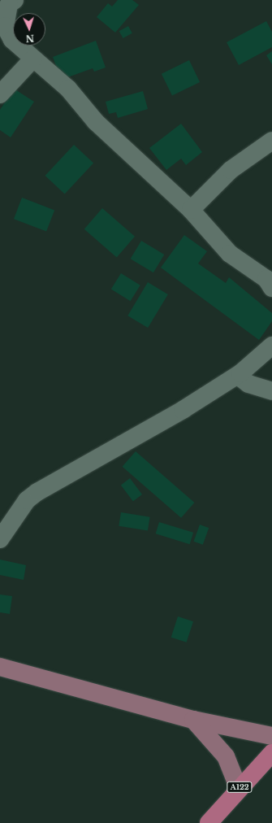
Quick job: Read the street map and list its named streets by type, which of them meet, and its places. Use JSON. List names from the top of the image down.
{
  "streets": {
    "highway": ["A122"]
  },
  "north": "bottom"
}
